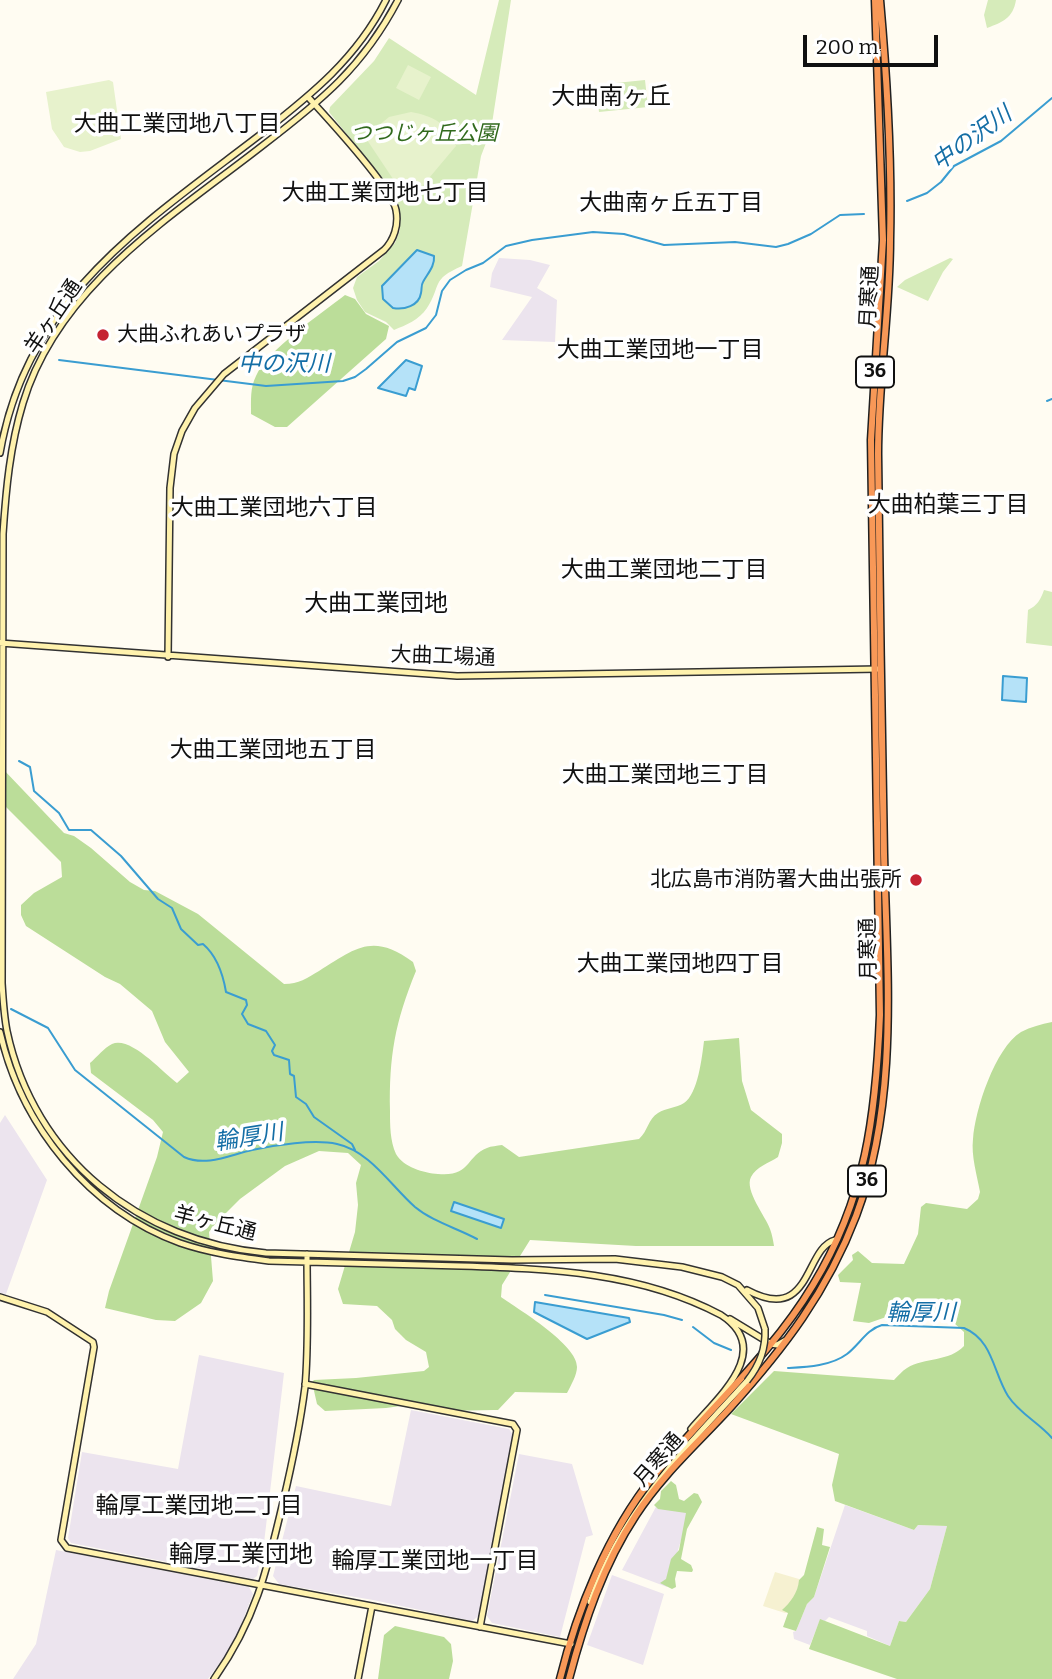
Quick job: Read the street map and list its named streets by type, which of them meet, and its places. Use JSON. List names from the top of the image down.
{
  "streets": {
    "highway": ["月寒通", "36"],
    "main road": ["羊ヶ丘通", "大曲工場通"]
  },
  "crossings": [
    ["月寒通", "羊ヶ丘通"],
    ["月寒通", "大曲工場通"],
    ["羊ヶ丘通", "大曲工場通"]
  ],
  "districts": [
    "大曲南ヶ丘",
    "大曲工業団地八丁目",
    "大曲工業団地七丁目",
    "大曲南ヶ丘五丁目",
    "大曲工業団地一丁目",
    "大曲柏葉三丁目",
    "大曲工業団地六丁目",
    "大曲工業団地二丁目",
    "大曲工業団地",
    "大曲工業団地五丁目",
    "大曲工業団地三丁目",
    "大曲工業団地四丁目",
    "輪厚工業団地二丁目",
    "輪厚工業団地",
    "輪厚工業団地一丁目"
  ],
  "water": ["中の沢川", "輪厚川"],
  "parks": ["つつじヶ丘公園"],
  "places": ["大曲ふれあいプラザ", "北広島市消防署大曲出張所"],
  "scale_bar": "200 m"
}
